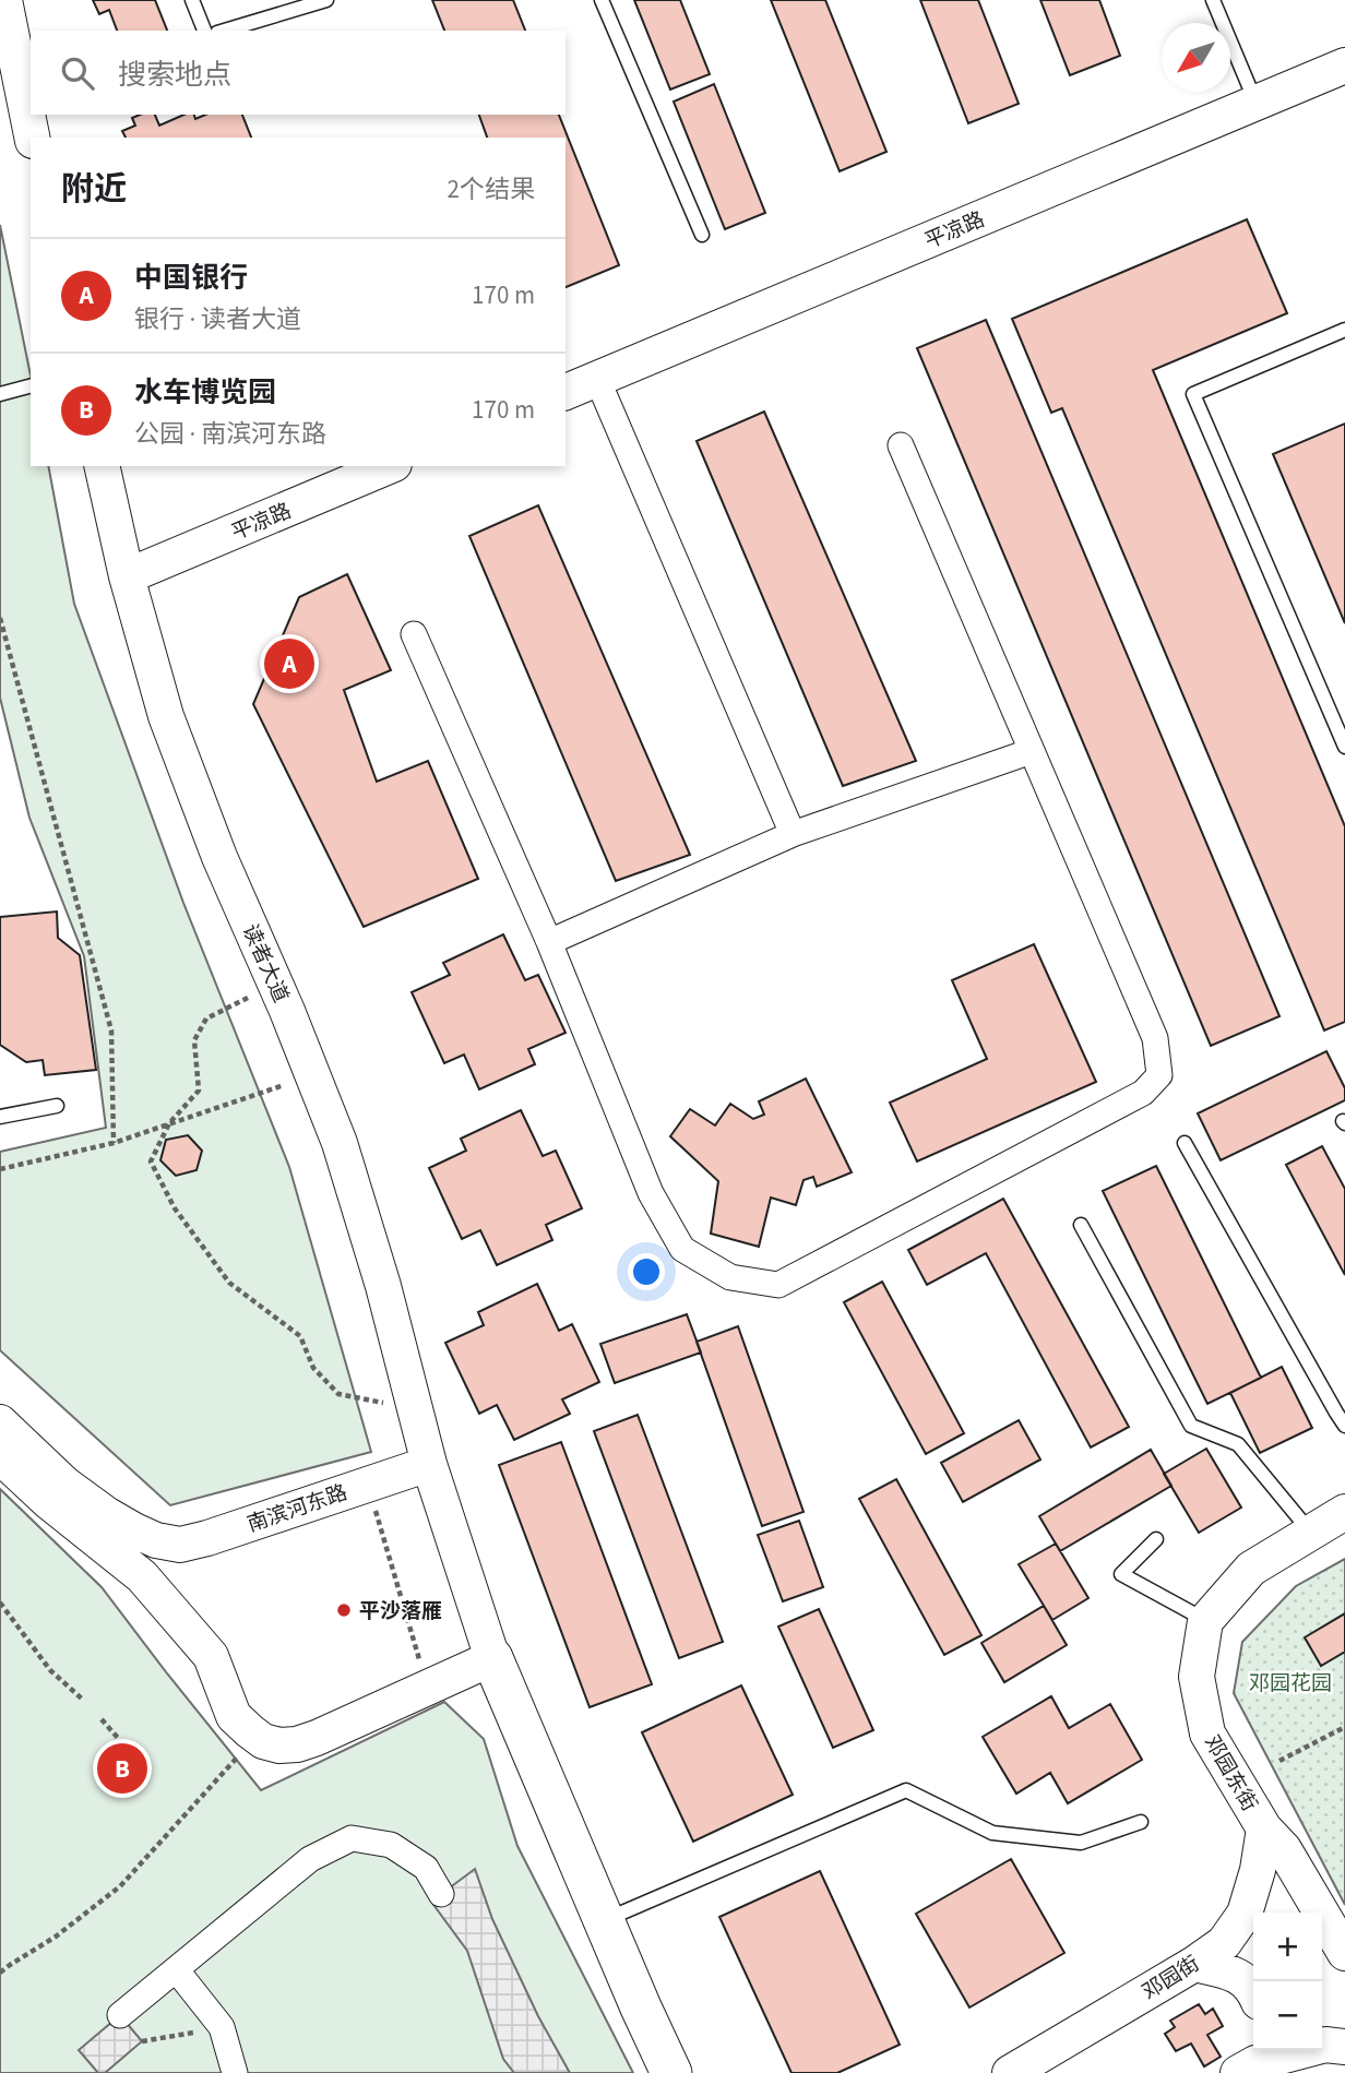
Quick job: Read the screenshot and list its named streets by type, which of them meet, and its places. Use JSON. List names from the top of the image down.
{
  "streets": {
    "main road": [
      "平凉路",
      "读者大道",
      "南滨河东路",
      "邓园东街",
      "邓园街"
    ]
  },
  "crossings": [
    ["平凉路", "读者大道"],
    ["读者大道", "南滨河东路"],
    ["邓园东街", "邓园街"]
  ],
  "parks": ["邓园花园"],
  "places": ["平沙落雁"],
  "north": "bottom left",
  "page": {
    "search": "搜索地点",
    "heading": ["附近", "2个结果"],
    "list": [
      {
        "mark": "A",
        "name": "中国银行",
        "note": "银行 · 读者大道",
        "value": "170 m"
      },
      {
        "mark": "B",
        "name": "水车博览园",
        "note": "公园 · 南滨河东路",
        "value": "170 m"
      }
    ],
    "pins": ["A", "B"],
    "map_buttons": ["+", "−"]
  }
}
